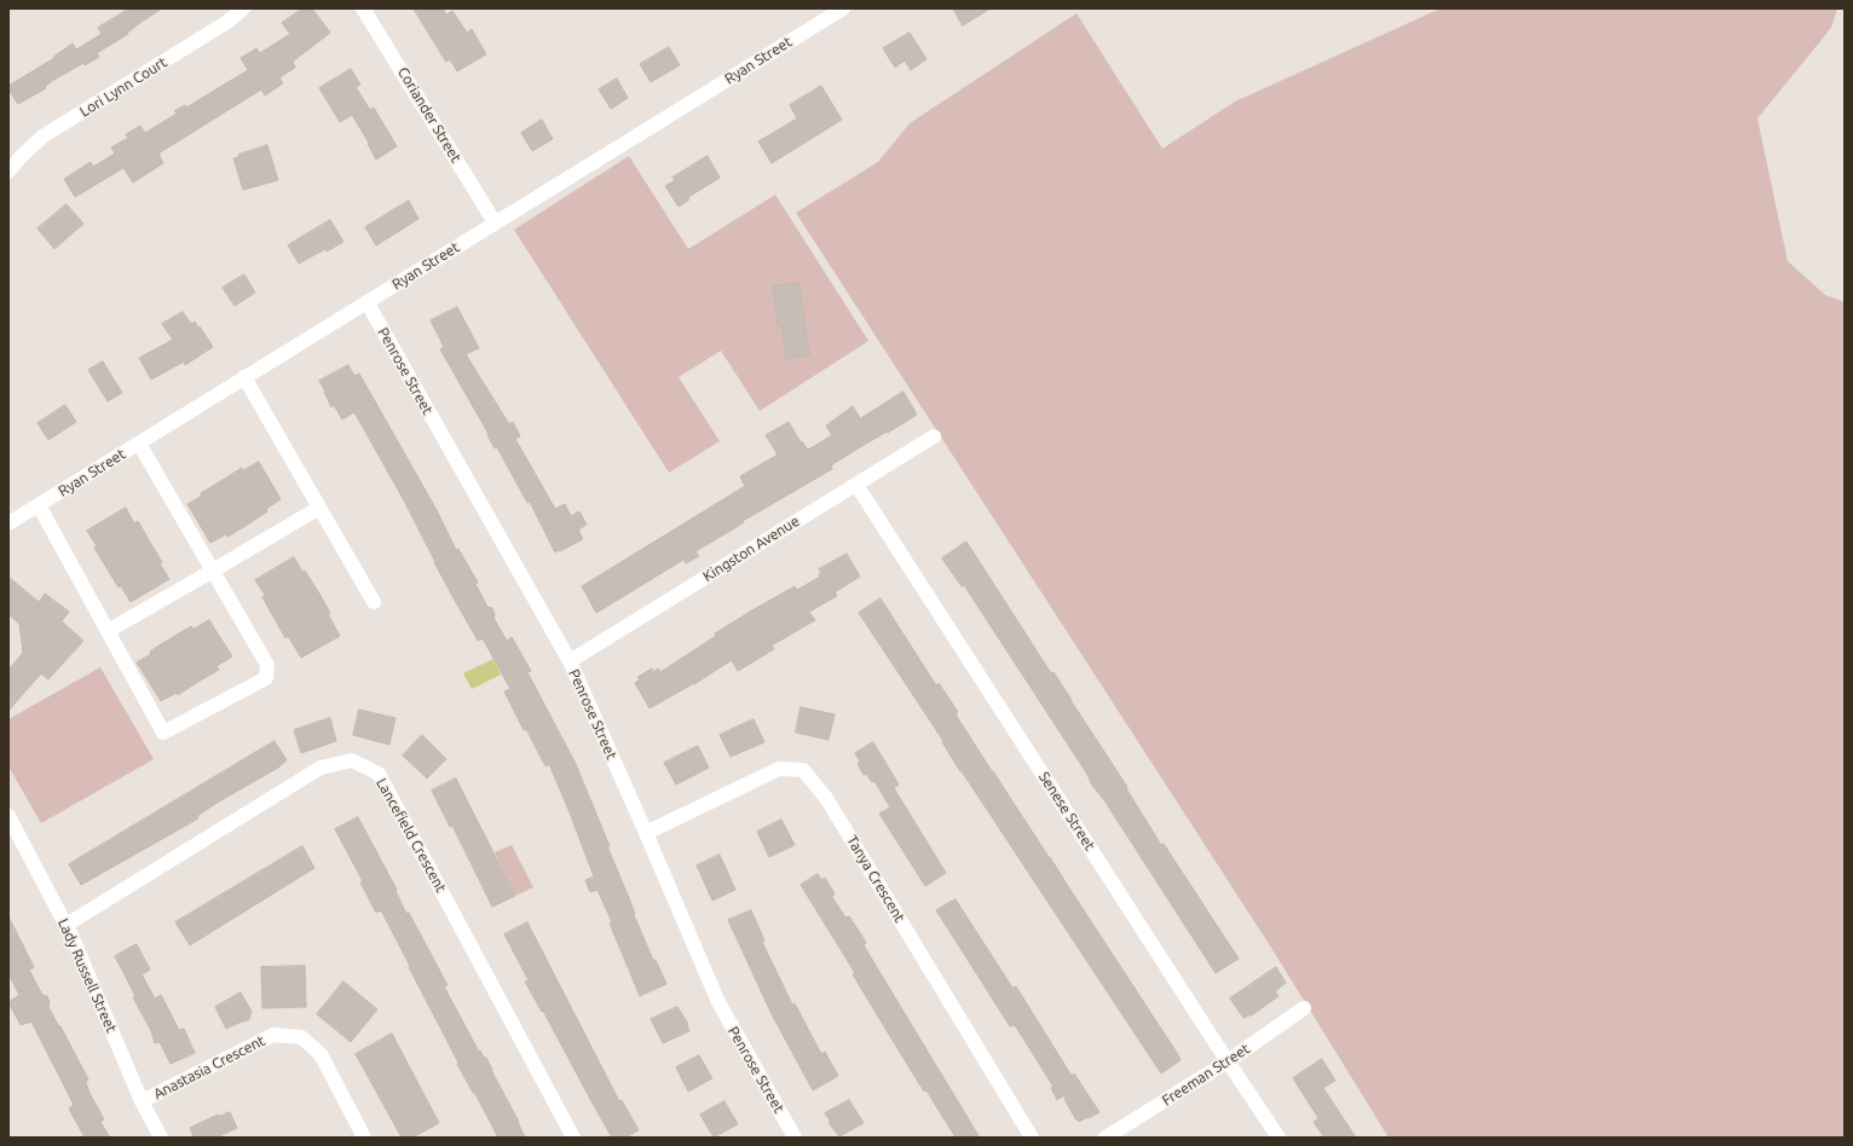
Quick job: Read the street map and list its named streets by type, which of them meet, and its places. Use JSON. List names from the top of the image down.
{
  "streets": {
    "street": [
      "Ryan Street",
      "Lori Lynn Court",
      "Coriander Street",
      "Penrose Street",
      "Kingston Avenue",
      "Senese Street",
      "Lancefield Crescent",
      "Tanya Crescent",
      "Lady Russell Street",
      "Anastasia Crescent",
      "Freeman Street"
    ]
  },
  "crossings": [
    ["Ryan Street", "Coriander Street"],
    ["Ryan Street", "Penrose Street"],
    ["Penrose Street", "Kingston Avenue"],
    ["Penrose Street", "Tanya Crescent"],
    ["Kingston Avenue", "Senese Street"],
    ["Senese Street", "Freeman Street"],
    ["Lancefield Crescent", "Lady Russell Street"],
    ["Lady Russell Street", "Anastasia Crescent"]
  ]
}
